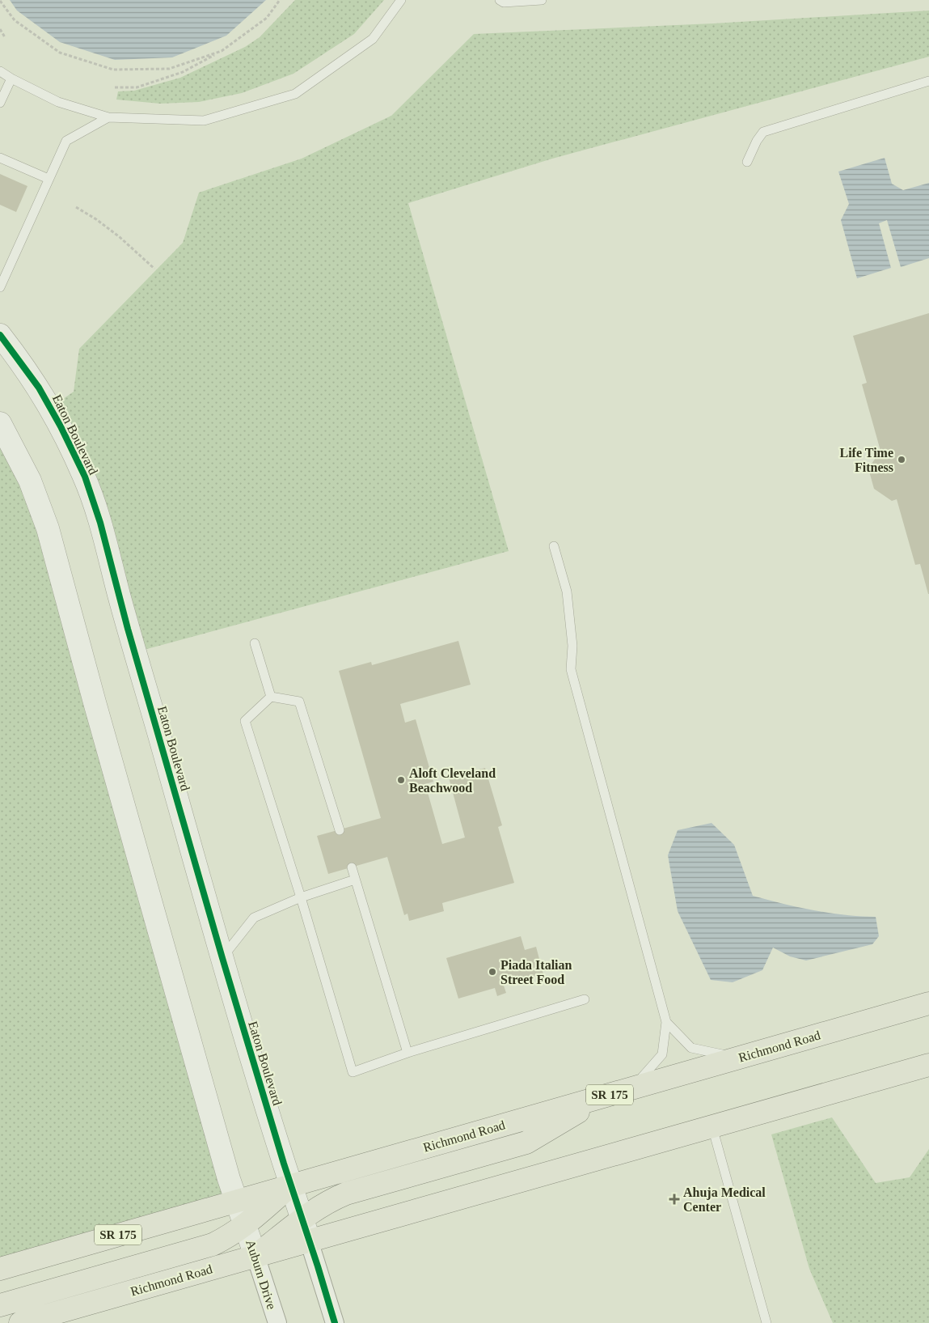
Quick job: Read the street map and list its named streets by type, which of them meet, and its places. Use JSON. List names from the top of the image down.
{
  "streets": {
    "main road": ["Richmond Road", "SR 175"],
    "street": ["Eaton Boulevard", "Auburn Drive"]
  },
  "crossings": [
    ["Eaton Boulevard", "Richmond Road"],
    ["Richmond Road", "Auburn Drive"]
  ],
  "places": {
    "other": ["Life Time Fitness", "Aloft Cleveland Beachwood", "Piada Italian Street Food"],
    "health": ["Ahuja Medical Center"]
  }
}
